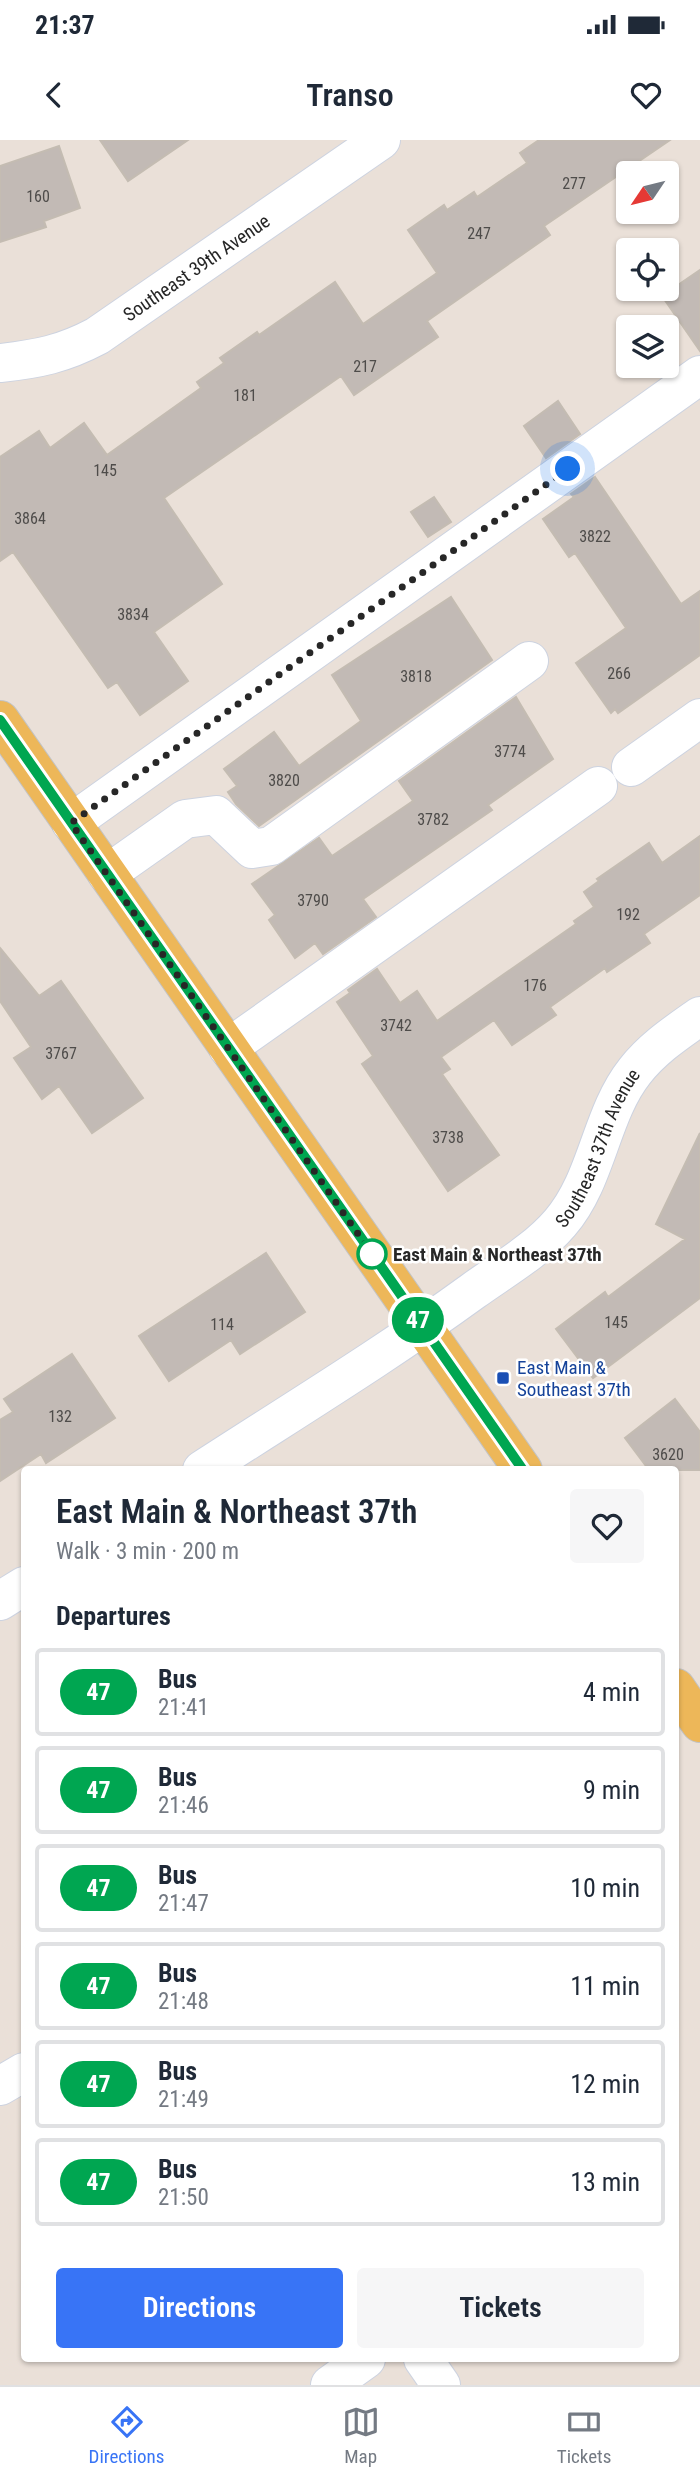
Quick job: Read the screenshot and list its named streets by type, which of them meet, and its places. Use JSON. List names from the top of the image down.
{
  "streets": {
    "street": ["Southeast 39th Avenue", "Southeast 37th Avenue"]
  },
  "places": {
    "other": ["East Main & Northeast 37th"],
    "transit": ["East Main & Southeast 37th"]
  },
  "lines": ["bus line 47"],
  "house_numbers": [
    "277",
    "160",
    "247",
    "217",
    "181",
    "145",
    "3864",
    "3822",
    "3834",
    "266",
    "3818",
    "3774",
    "3820",
    "3782",
    "3790",
    "192",
    "176",
    "3742",
    "3767",
    "3738",
    "145",
    "114",
    "132",
    "3620"
  ],
  "north": "bottom left",
  "page": {
    "status": "21:37",
    "header": "Transo",
    "on_map": "47",
    "heading": [
      ["East Main & Northeast 37th", "Walk · 3 min · 200 m"],
      "Departures"
    ],
    "list": [
      {
        "mark": "47",
        "name": "Bus",
        "note": "21:41",
        "value": "4 min"
      },
      {
        "mark": "47",
        "name": "Bus",
        "note": "21:46",
        "value": "9 min"
      },
      {
        "mark": "47",
        "name": "Bus",
        "note": "21:47",
        "value": "10 min"
      },
      {
        "mark": "47",
        "name": "Bus",
        "note": "21:48",
        "value": "11 min"
      },
      {
        "mark": "47",
        "name": "Bus",
        "note": "21:49",
        "value": "12 min"
      },
      {
        "mark": "47",
        "name": "Bus",
        "note": "21:50",
        "value": "13 min"
      }
    ],
    "buttons": ["Directions", "Tickets"],
    "tabs": ["Directions", "Map", "Tickets"]
  }
}
